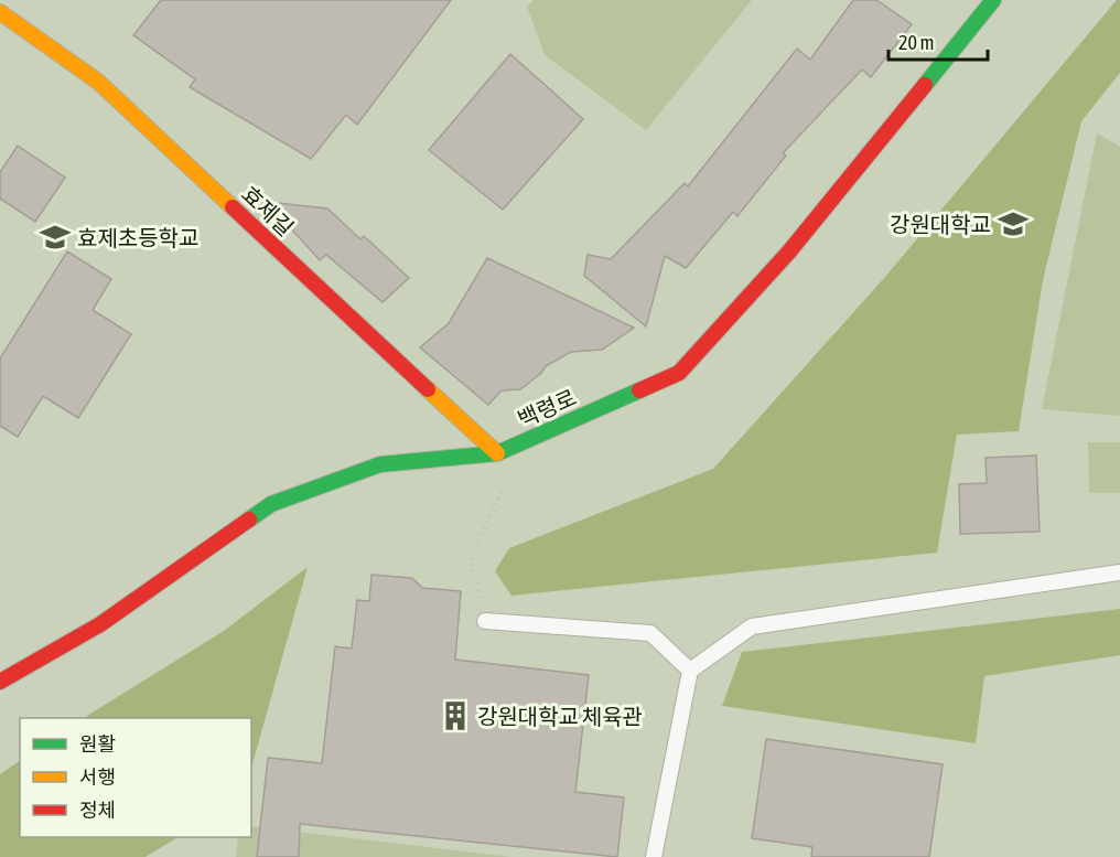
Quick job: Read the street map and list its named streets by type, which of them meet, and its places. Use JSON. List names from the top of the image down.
{
  "streets": {
    "street": ["효제길", "백령로"]
  },
  "crossings": [
    ["효제길", "백령로"]
  ],
  "places": {
    "school or university": ["강원대학교", "효제초등학교"],
    "building": ["강원대학교 체육관"]
  },
  "legend": ["원활", "서행", "정체"],
  "scale_bar": "20 m"
}
